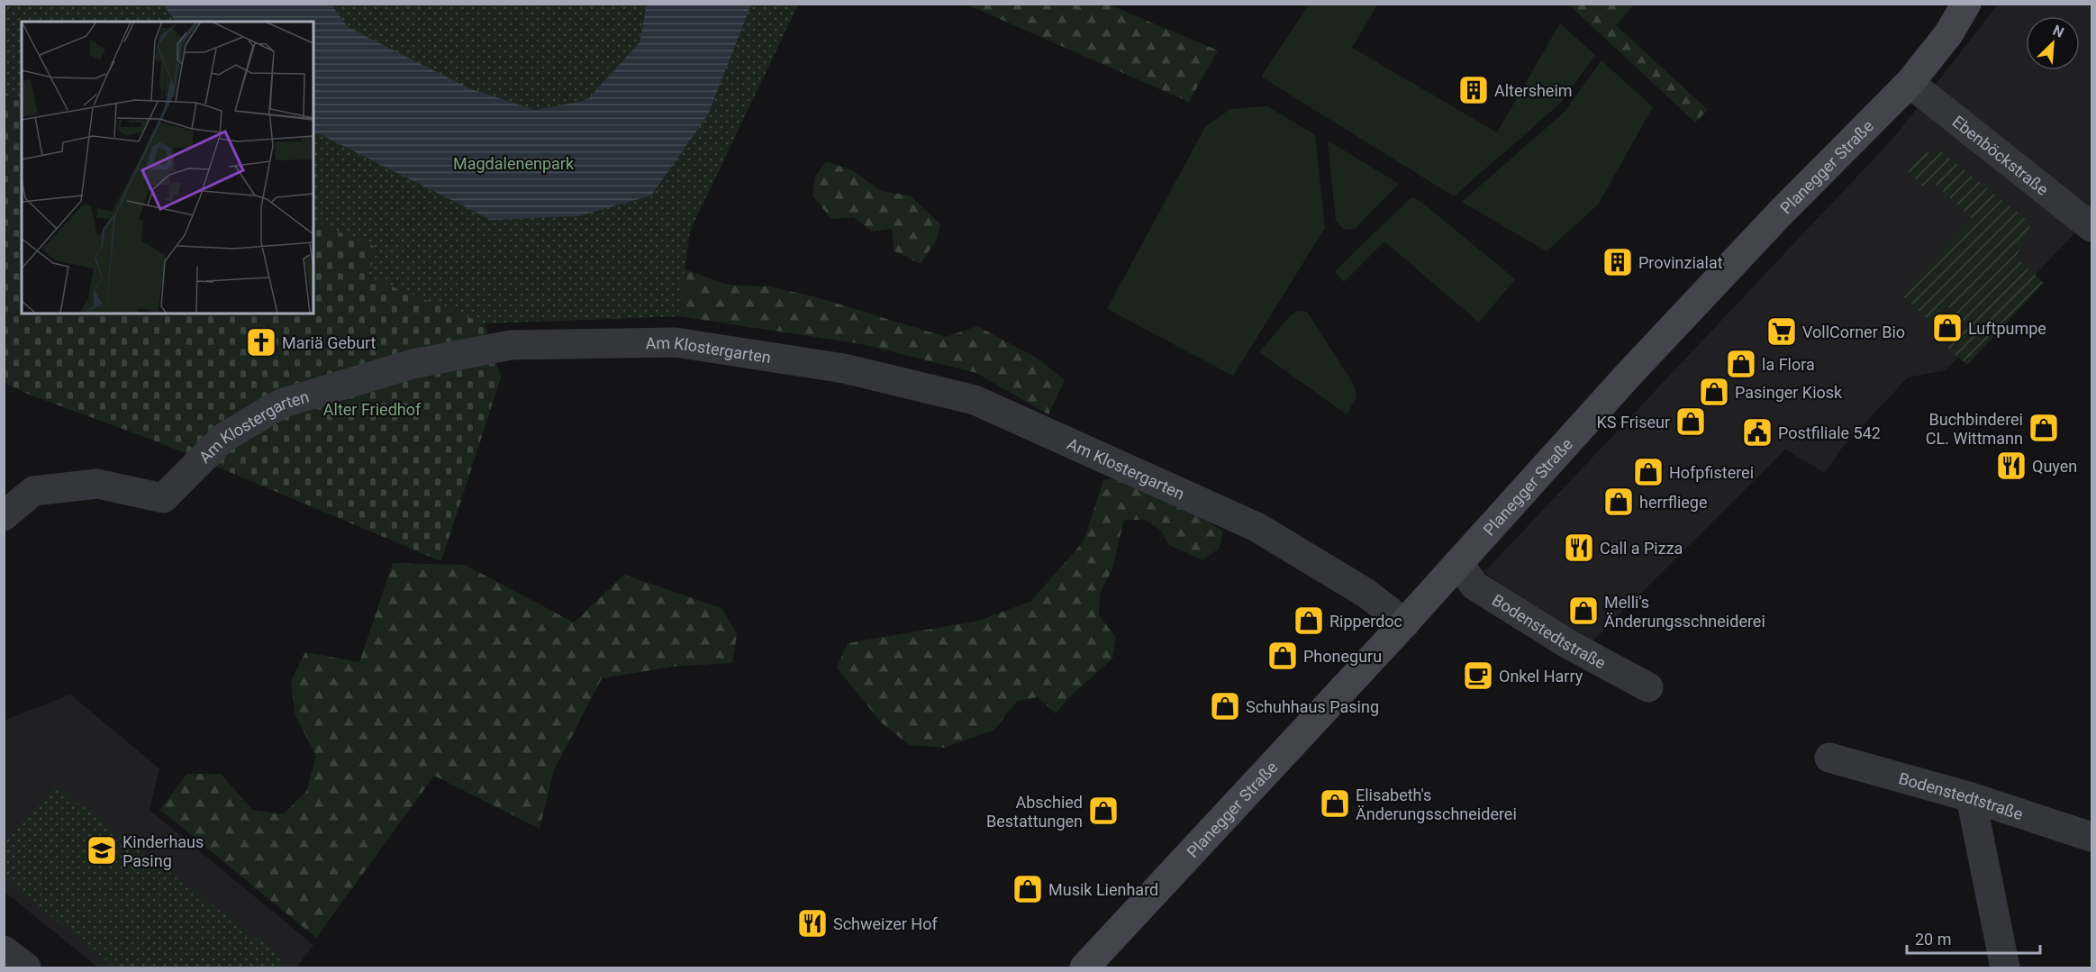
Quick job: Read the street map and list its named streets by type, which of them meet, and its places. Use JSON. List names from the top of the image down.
{
  "streets": {
    "main road": ["Planegger Straße"],
    "street": ["Ebenböckstraße", "Am Klostergarten", "Bodenstedtstraße"]
  },
  "crossings": [
    ["Ebenböckstraße", "Planegger Straße"],
    ["Planegger Straße", "Am Klostergarten"],
    ["Planegger Straße", "Bodenstedtstraße"]
  ],
  "parks": ["Magdalenenpark", "Alter Friedhof"],
  "places": {
    "building": ["Altersheim", "Provinzialat"],
    "shop": [
      "Luftpumpe",
      "la Flora",
      "Pasinger Kiosk",
      "KS Friseur",
      "Buchbinderei CL. Wittmann",
      "Hofpfisterei",
      "herrfliege",
      "Melli's Änderungsschneiderei",
      "Ripperdoc",
      "Phoneguru",
      "Schuhhaus Pasing",
      "Elisabeth's Änderungsschneiderei",
      "Abschied Bestattungen",
      "Musik Lienhard"
    ],
    "supermarket": ["VollCorner Bio"],
    "church": ["Mariä Geburt"],
    "public building": ["Postfiliale 542"],
    "restaurant": ["Quyen", "Call a Pizza", "Schweizer Hof"],
    "cafe": ["Onkel Harry"],
    "school or university": ["Kinderhaus Pasing"]
  },
  "scale_bar": "20 m",
  "north": "top right"
}
